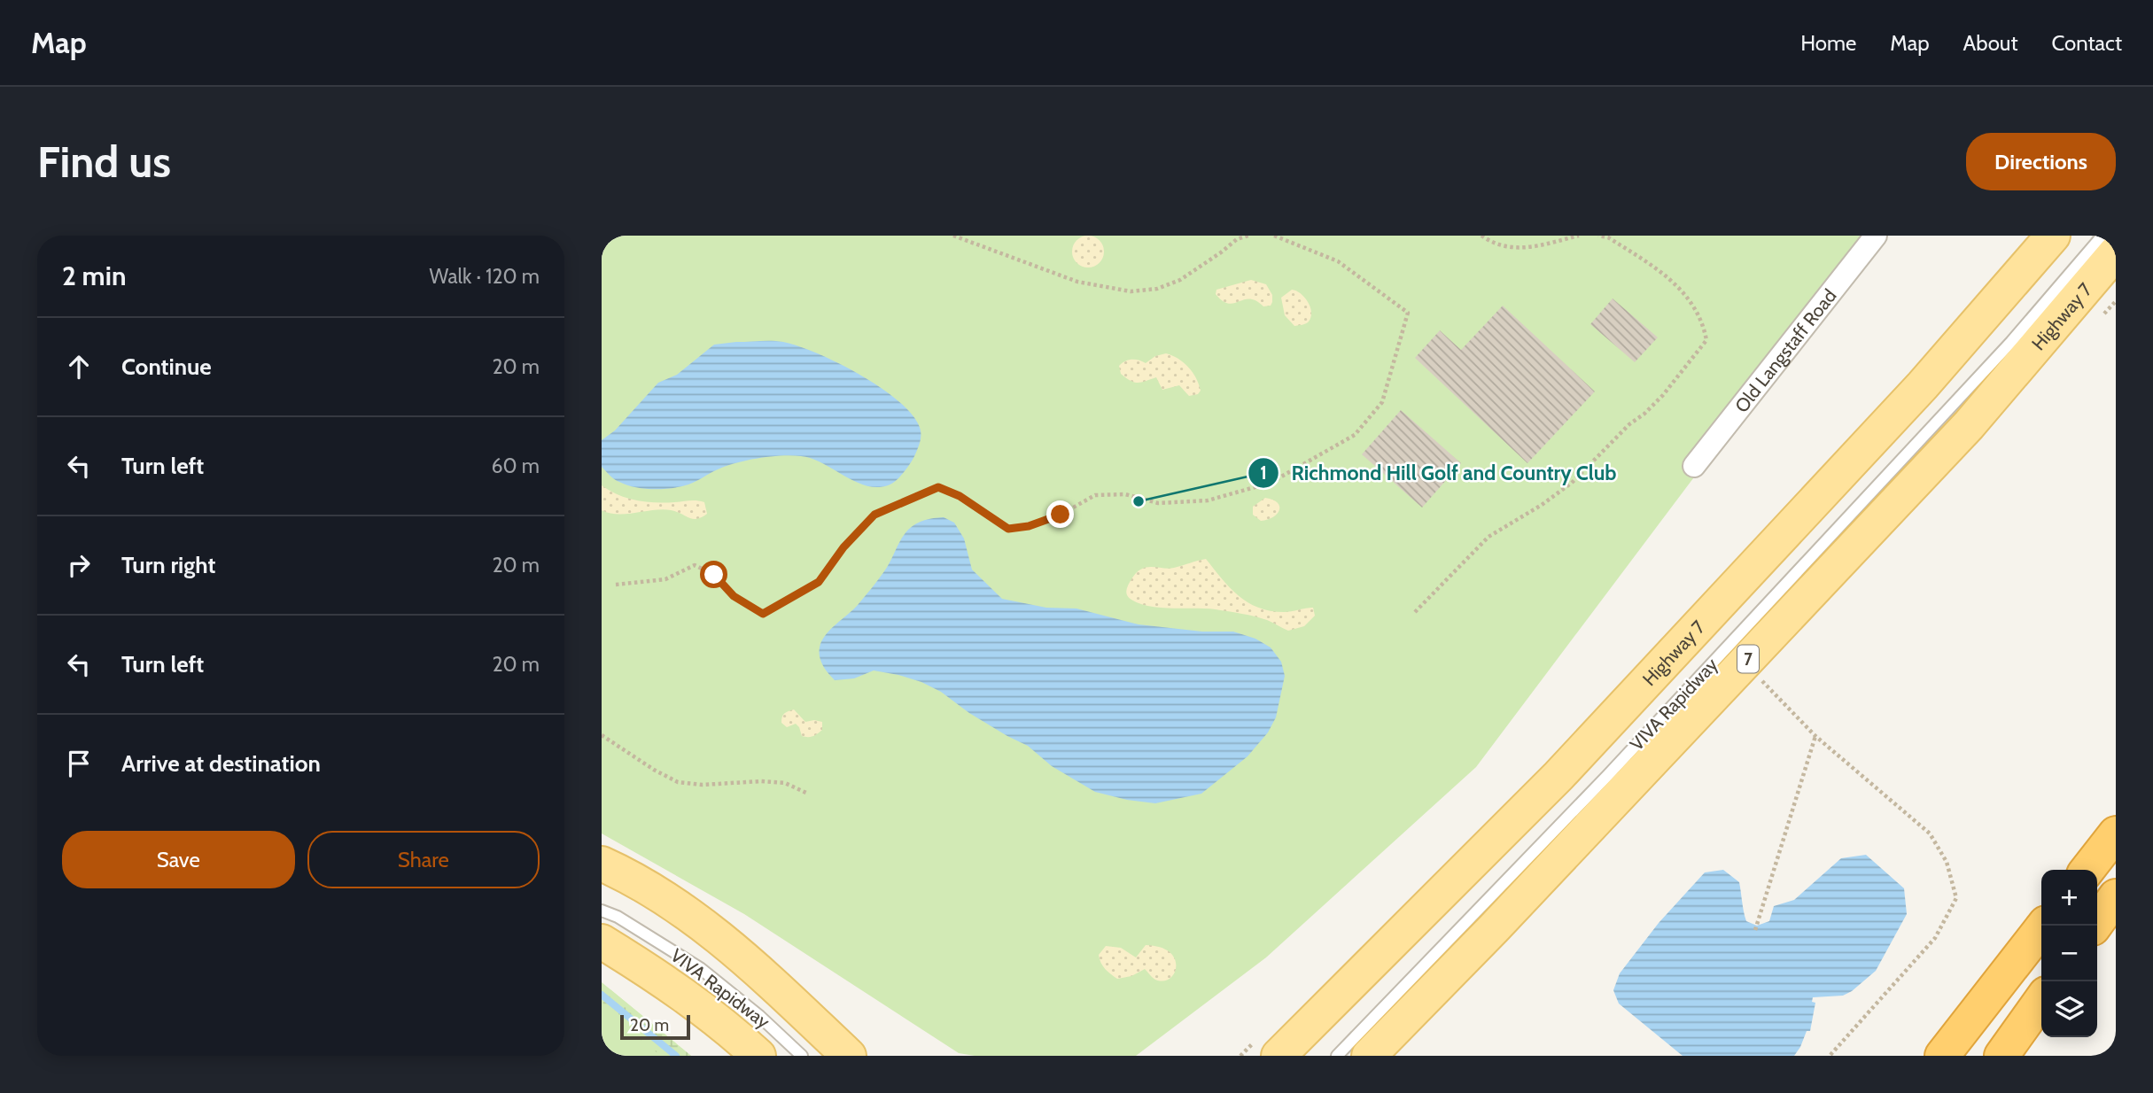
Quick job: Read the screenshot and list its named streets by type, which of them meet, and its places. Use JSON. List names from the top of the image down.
{
  "streets": {
    "main road": ["Highway 7", "7"],
    "street": ["Old Langstaff Road"],
    "lane": ["VIVA Rapidway"]
  },
  "places": ["Richmond Hill Golf and Country Club"],
  "scale_bar": "20 m",
  "page": {
    "header": "Map",
    "nav": [
      "Home",
      "Map",
      "About",
      "Contact"
    ],
    "buttons": [
      "Directions",
      ["Save", "Share"]
    ],
    "title": "Find us",
    "heading": ["2 min", "Walk · 120 m"],
    "list": [
      ["Continue", "20 m"],
      ["Turn left", "60 m"],
      ["Turn right", "20 m"],
      ["Turn left", "20 m"],
      "Arrive at destination"
    ],
    "map_buttons": ["+", "−"],
    "scale": "20 m"
  }
}
